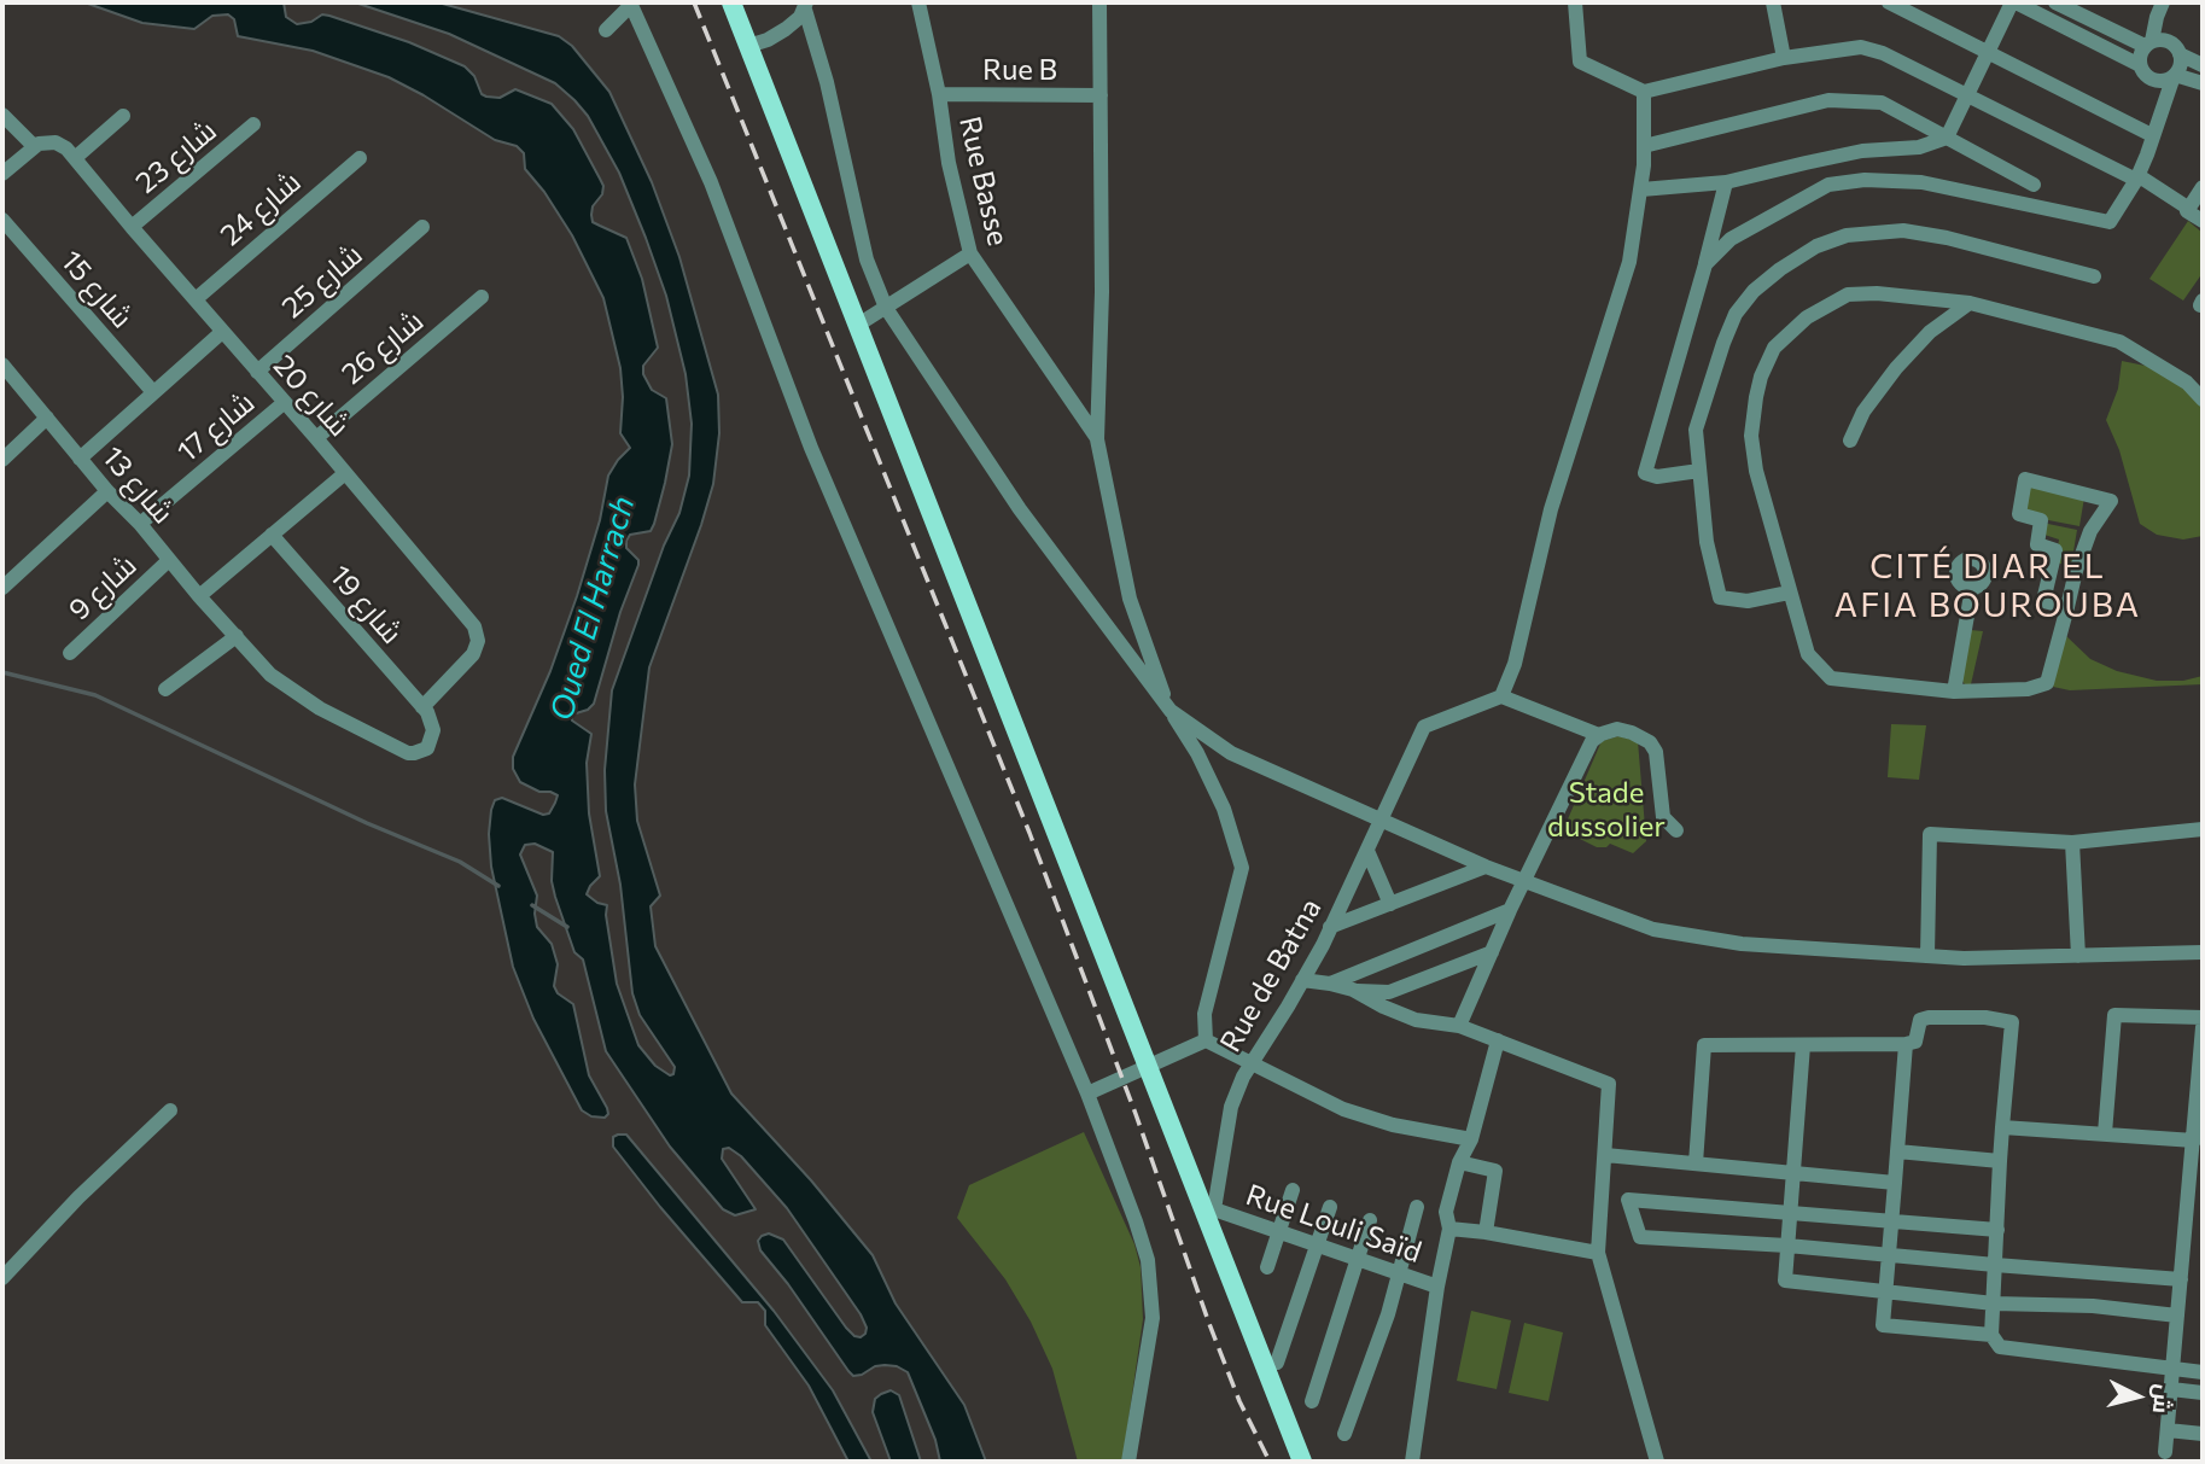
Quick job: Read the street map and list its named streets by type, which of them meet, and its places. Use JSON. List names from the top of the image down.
{
  "streets": {
    "street": [
      "Rue B",
      "شارع 23",
      "Rue Basse",
      "شارع 24",
      "شارع 25",
      "شارع 15",
      "شارع 26",
      "شارع 20",
      "شارع 17",
      "شارع 13",
      "شارع 9",
      "شارع 19",
      "Rue de Batna",
      "Rue Louli Saïd"
    ]
  },
  "crossings": [
    ["Rue B", "Rue Basse"],
    ["شارع 23", "شارع 20"],
    ["شارع 24", "شارع 20"],
    ["شارع 25", "شارع 20"],
    ["شارع 26", "شارع 20"],
    ["شارع 20", "شارع 17"],
    ["شارع 20", "شارع 13"],
    ["شارع 20", "شارع 19"],
    ["شارع 17", "شارع 13"],
    ["شارع 13", "شارع 9"],
    ["شارع 13", "شارع 19"],
    ["Rue de Batna", "Rue Louli Saïd"]
  ],
  "districts": ["CITÉ DIAR EL AFIA BOUROUBA"],
  "water": ["Oued El Harrach"],
  "parks": ["Stade dussolier"],
  "north": "right"
}
